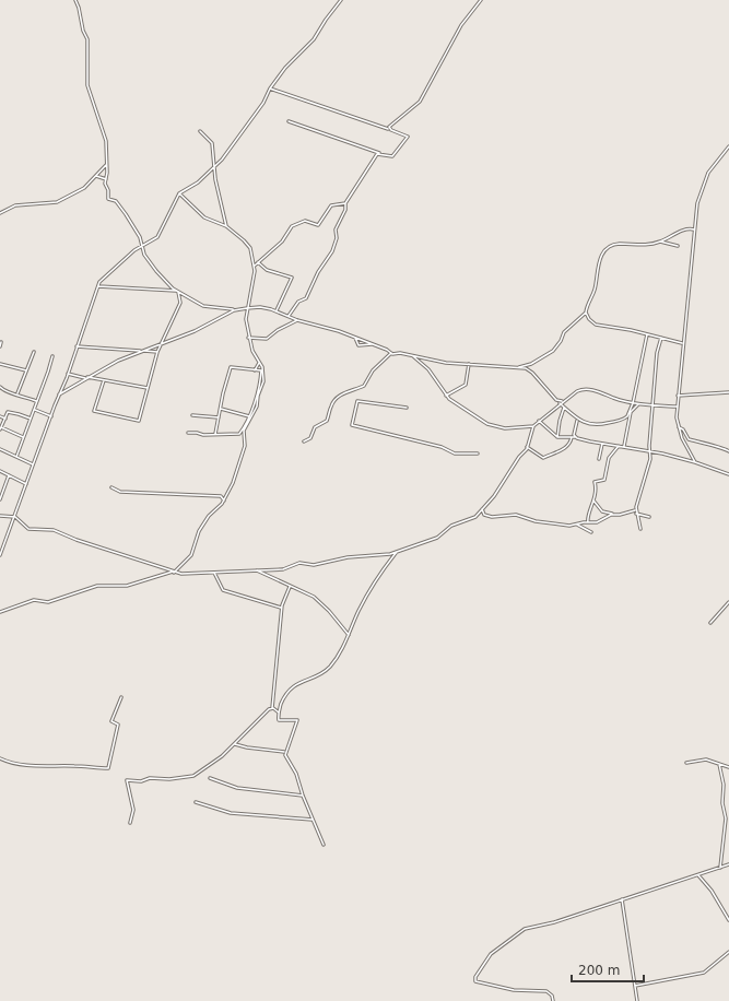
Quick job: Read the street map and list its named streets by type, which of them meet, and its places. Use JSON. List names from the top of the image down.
{
  "scale_bar": "200 m"
}
